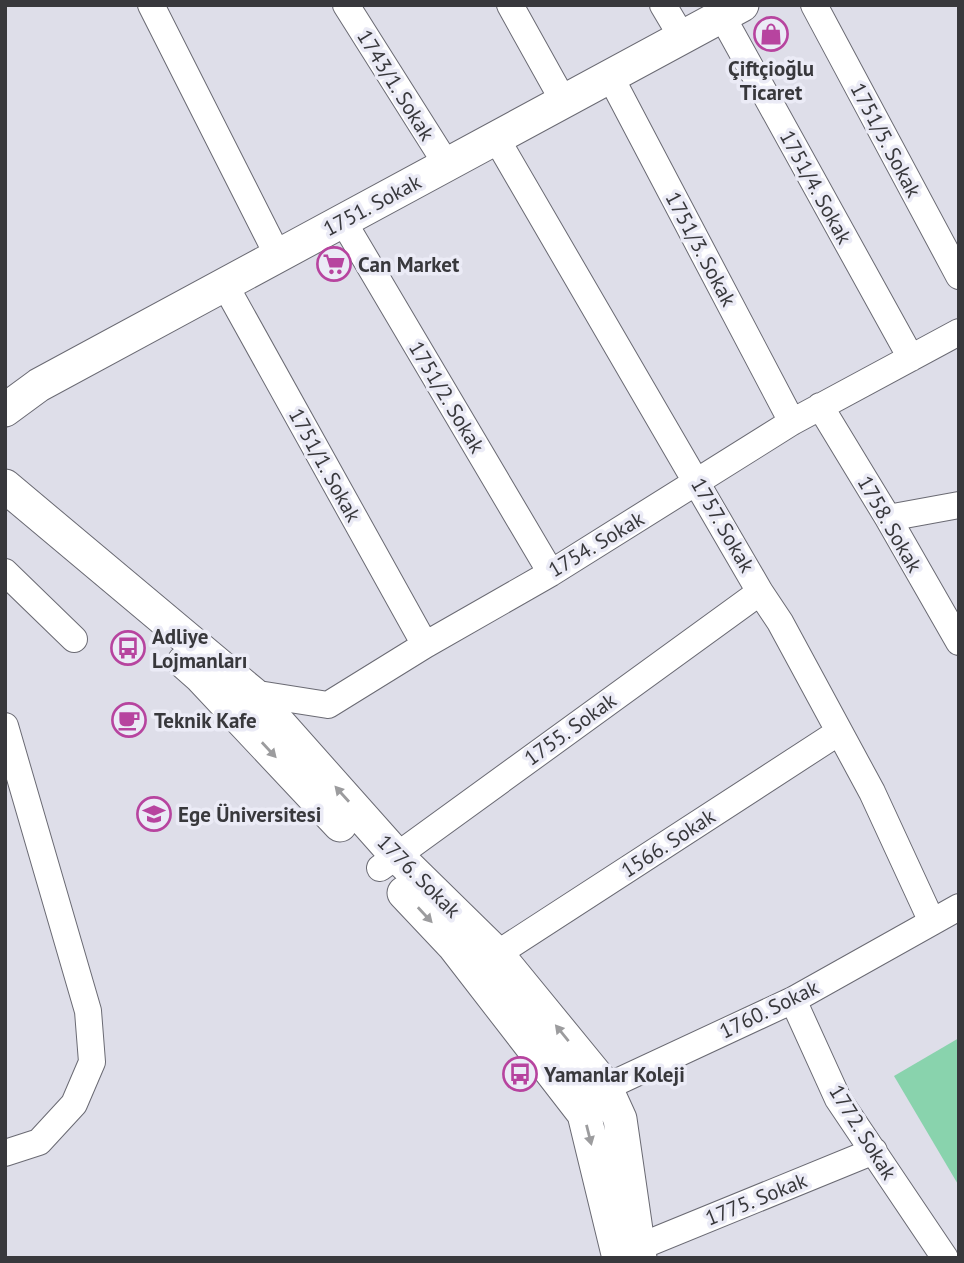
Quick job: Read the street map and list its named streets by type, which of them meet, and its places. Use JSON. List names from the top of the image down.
{
  "streets": {
    "street": [
      "1743/1. Sokak",
      "1751/5. Sokak",
      "1751/4. Sokak",
      "1751. Sokak",
      "1751/3. Sokak",
      "1751/2. Sokak",
      "1751/1. Sokak",
      "1758. Sokak",
      "1757. Sokak",
      "1754. Sokak",
      "1755. Sokak",
      "1566. Sokak",
      "1776. Sokak",
      "1760. Sokak",
      "1772. Sokak",
      "1775. Sokak"
    ]
  },
  "crossings": [
    ["1743/1. Sokak", "1751. Sokak"],
    ["1751/4. Sokak", "1751. Sokak"],
    ["1751/4. Sokak", "1754. Sokak"],
    ["1751. Sokak", "1751/3. Sokak"],
    ["1751. Sokak", "1751/2. Sokak"],
    ["1751. Sokak", "1751/1. Sokak"],
    ["1751. Sokak", "1757. Sokak"],
    ["1751/3. Sokak", "1754. Sokak"],
    ["1751/2. Sokak", "1754. Sokak"],
    ["1751/1. Sokak", "1754. Sokak"],
    ["1758. Sokak", "1754. Sokak"],
    ["1757. Sokak", "1754. Sokak"],
    ["1757. Sokak", "1755. Sokak"],
    ["1757. Sokak", "1566. Sokak"],
    ["1757. Sokak", "1760. Sokak"],
    ["1754. Sokak", "1776. Sokak"],
    ["1755. Sokak", "1776. Sokak"],
    ["1566. Sokak", "1776. Sokak"],
    ["1776. Sokak", "1760. Sokak"],
    ["1776. Sokak", "1775. Sokak"],
    ["1760. Sokak", "1772. Sokak"],
    ["1772. Sokak", "1775. Sokak"]
  ],
  "places": {
    "shop": ["Çiftçioğlu Ticaret"],
    "supermarket": ["Can Market"],
    "bus stop": ["Adliye Lojmanları", "Yamanlar Koleji"],
    "cafe": ["Teknik Kafe"],
    "school or university": ["Ege Üniversitesi"]
  }
}
